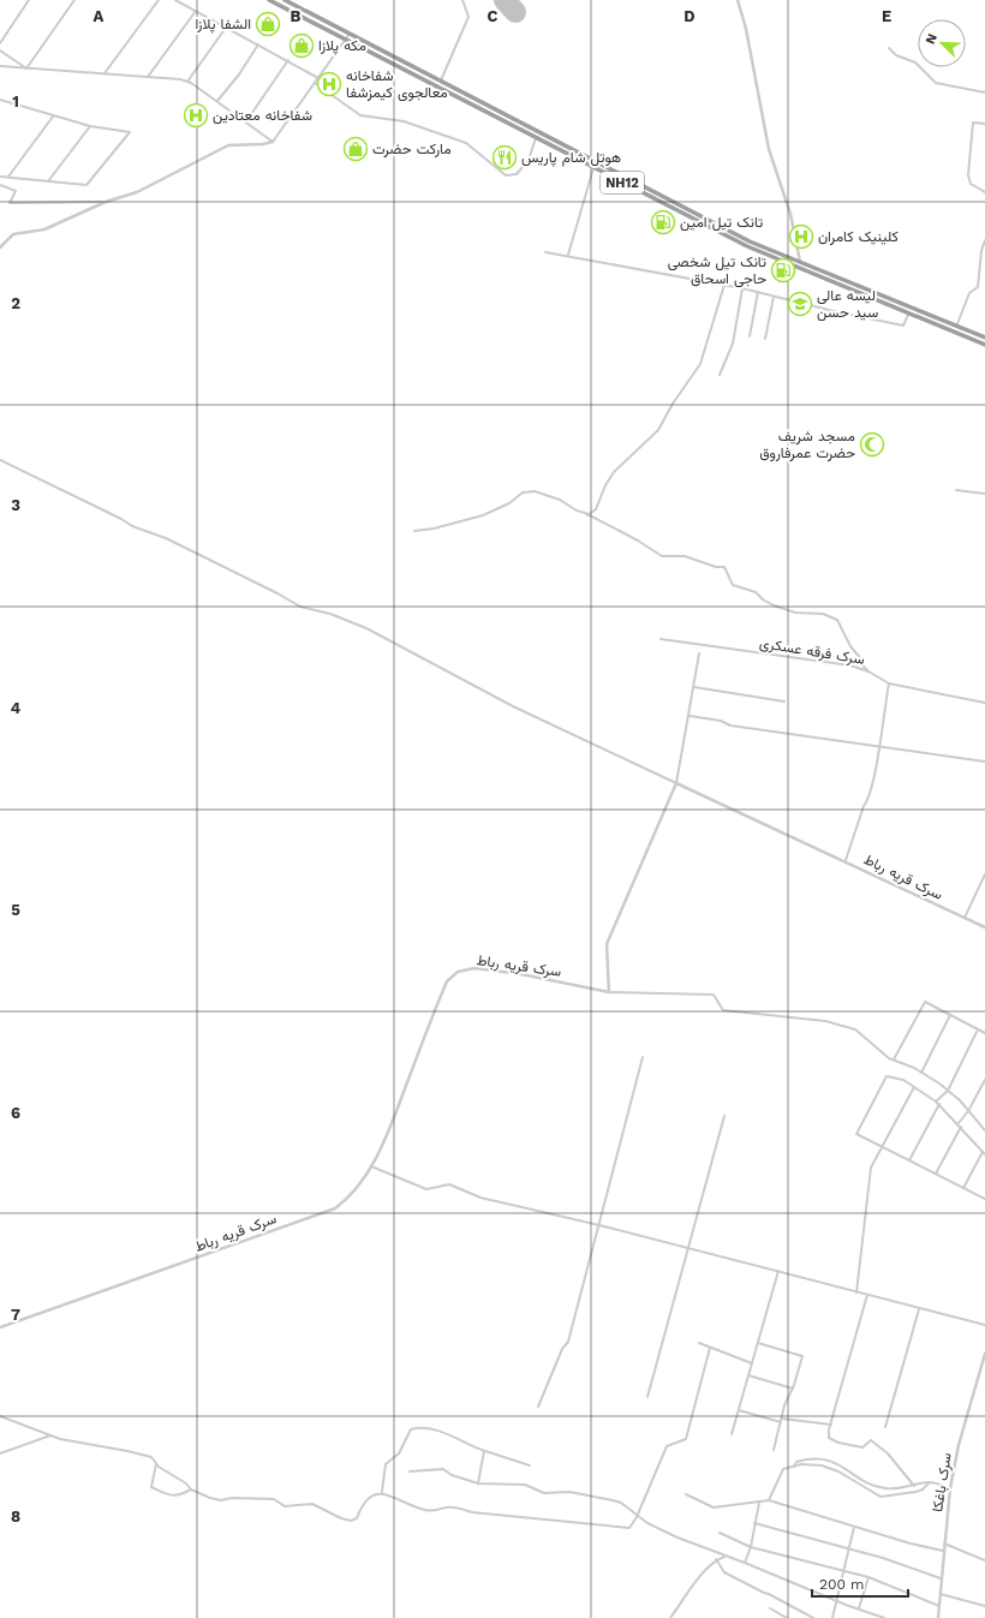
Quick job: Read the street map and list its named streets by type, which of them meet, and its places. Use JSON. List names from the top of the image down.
{
  "streets": {
    "highway": ["NH12"],
    "street": ["سرک فرقه عسکری", "سرک قریه رباط", "سرک باغکا"]
  },
  "places": {
    "shop": ["الشفا پلازا", "مکه پلازا", "مارکت حضرت"],
    "hospital": ["شفاخانه معالجوی کیمزشفا", "شفاخانه معتادین", "کلینیک کامران"],
    "restaurant": ["هوتل شام پاریس"],
    "fuel station": ["تانک تیل امین", "تانک تیل شخصی حاجی اسحاق"],
    "school or university": ["لیسه عالی سید حسن"],
    "mosque": ["مسجد شریف حضرت عمرفاروق"]
  },
  "scale_bar": "200 m",
  "north": "top left",
  "grid": {
    "columns": [
      "A",
      "B",
      "C",
      "D",
      "E"
    ],
    "rows": [
      "1",
      "2",
      "3",
      "4",
      "5",
      "6",
      "7",
      "8"
    ]
  }
}
